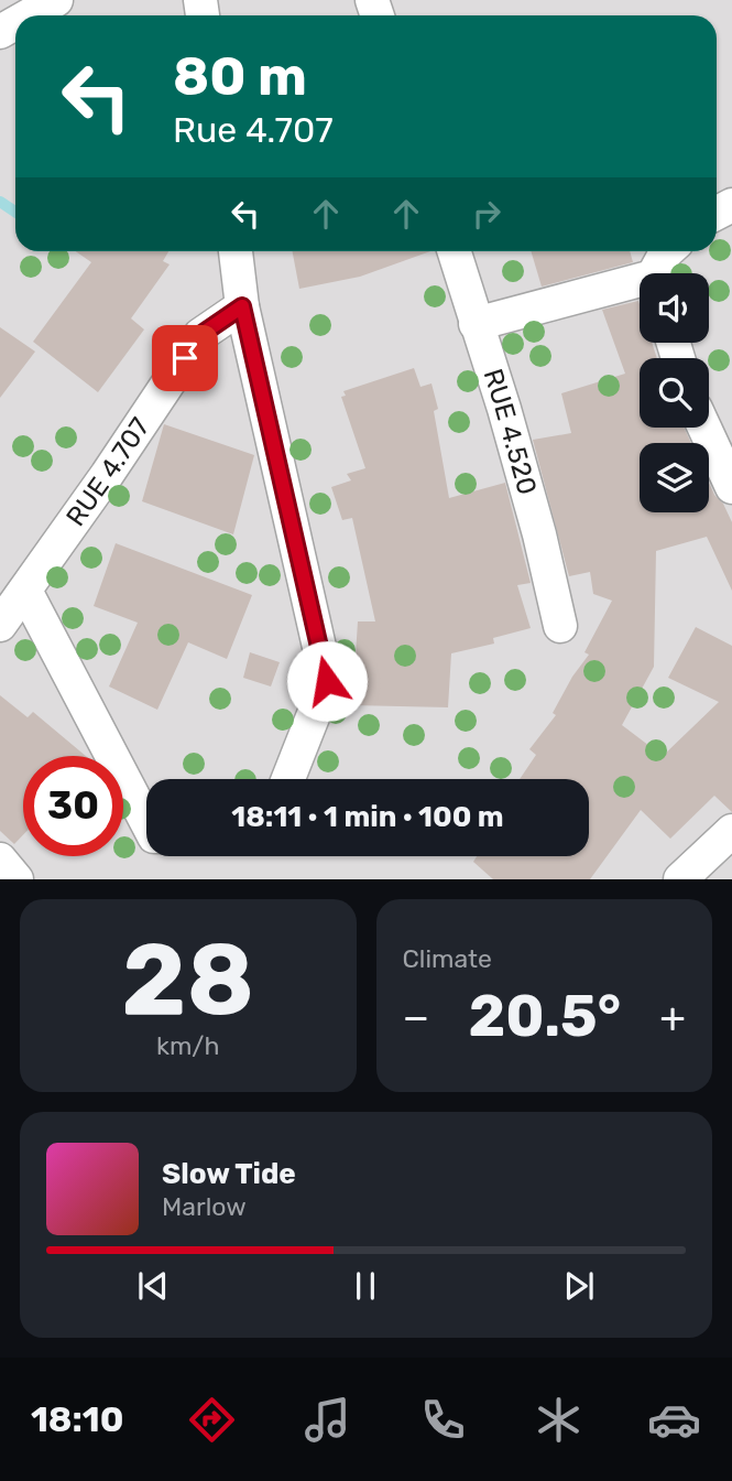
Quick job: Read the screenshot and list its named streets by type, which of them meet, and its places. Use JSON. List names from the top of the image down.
{
  "streets": {
    "street": ["RUE 4.520", "RUE 4.707"]
  },
  "page": {
    "turn": ["80 m", "Rue 4.707"],
    "limit": "30",
    "trip": "18:11 · 1 min · 100 m",
    "tile": [
      ["28", "km/h"],
      "Climate"
    ],
    "heat": ["−", "20.5°", "+"],
    "song": ["Slow Tide", "Marlow"],
    "tabs": "18:10"
  }
}
